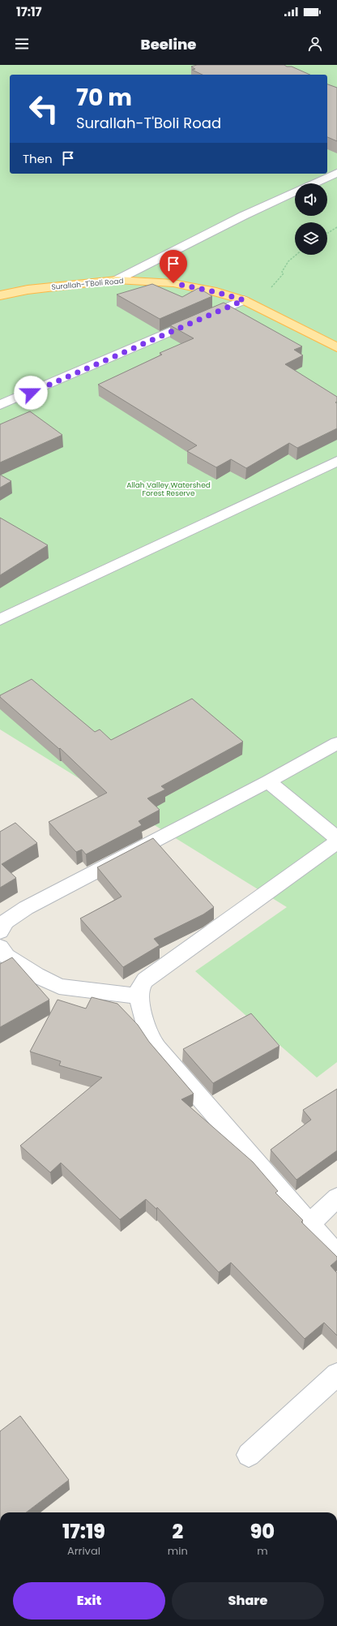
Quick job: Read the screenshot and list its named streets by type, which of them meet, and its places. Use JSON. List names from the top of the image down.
{
  "streets": {
    "main road": ["Surallah-T'Boli Road"]
  },
  "parks": ["Allah Valley Watershed Forest Reserve"],
  "page": {
    "status": "17:17",
    "header": "Beeline",
    "turn": ["70 m", "Surallah-T'Boli Road"],
    "then": "Then",
    "eta": [
      "17:19",
      "Arrival",
      "2",
      "min",
      "90",
      "m"
    ],
    "buttons": ["Exit", "Share"]
  }
}
